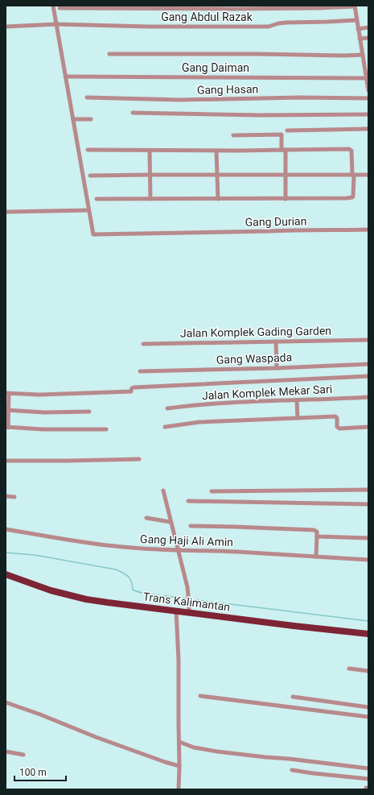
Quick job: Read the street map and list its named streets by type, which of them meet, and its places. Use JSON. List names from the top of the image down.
{
  "streets": {
    "highway": ["Trans Kalimantan"],
    "street": [
      "Gang Abdul Razak",
      "Gang Daiman",
      "Gang Hasan",
      "Gang Durian",
      "Jalan Komplek Gading Garden",
      "Gang Waspada",
      "Jalan Komplek Mekar Sari",
      "Gang Haji Ali Amin"
    ]
  },
  "scale_bar": "100 m"
}
